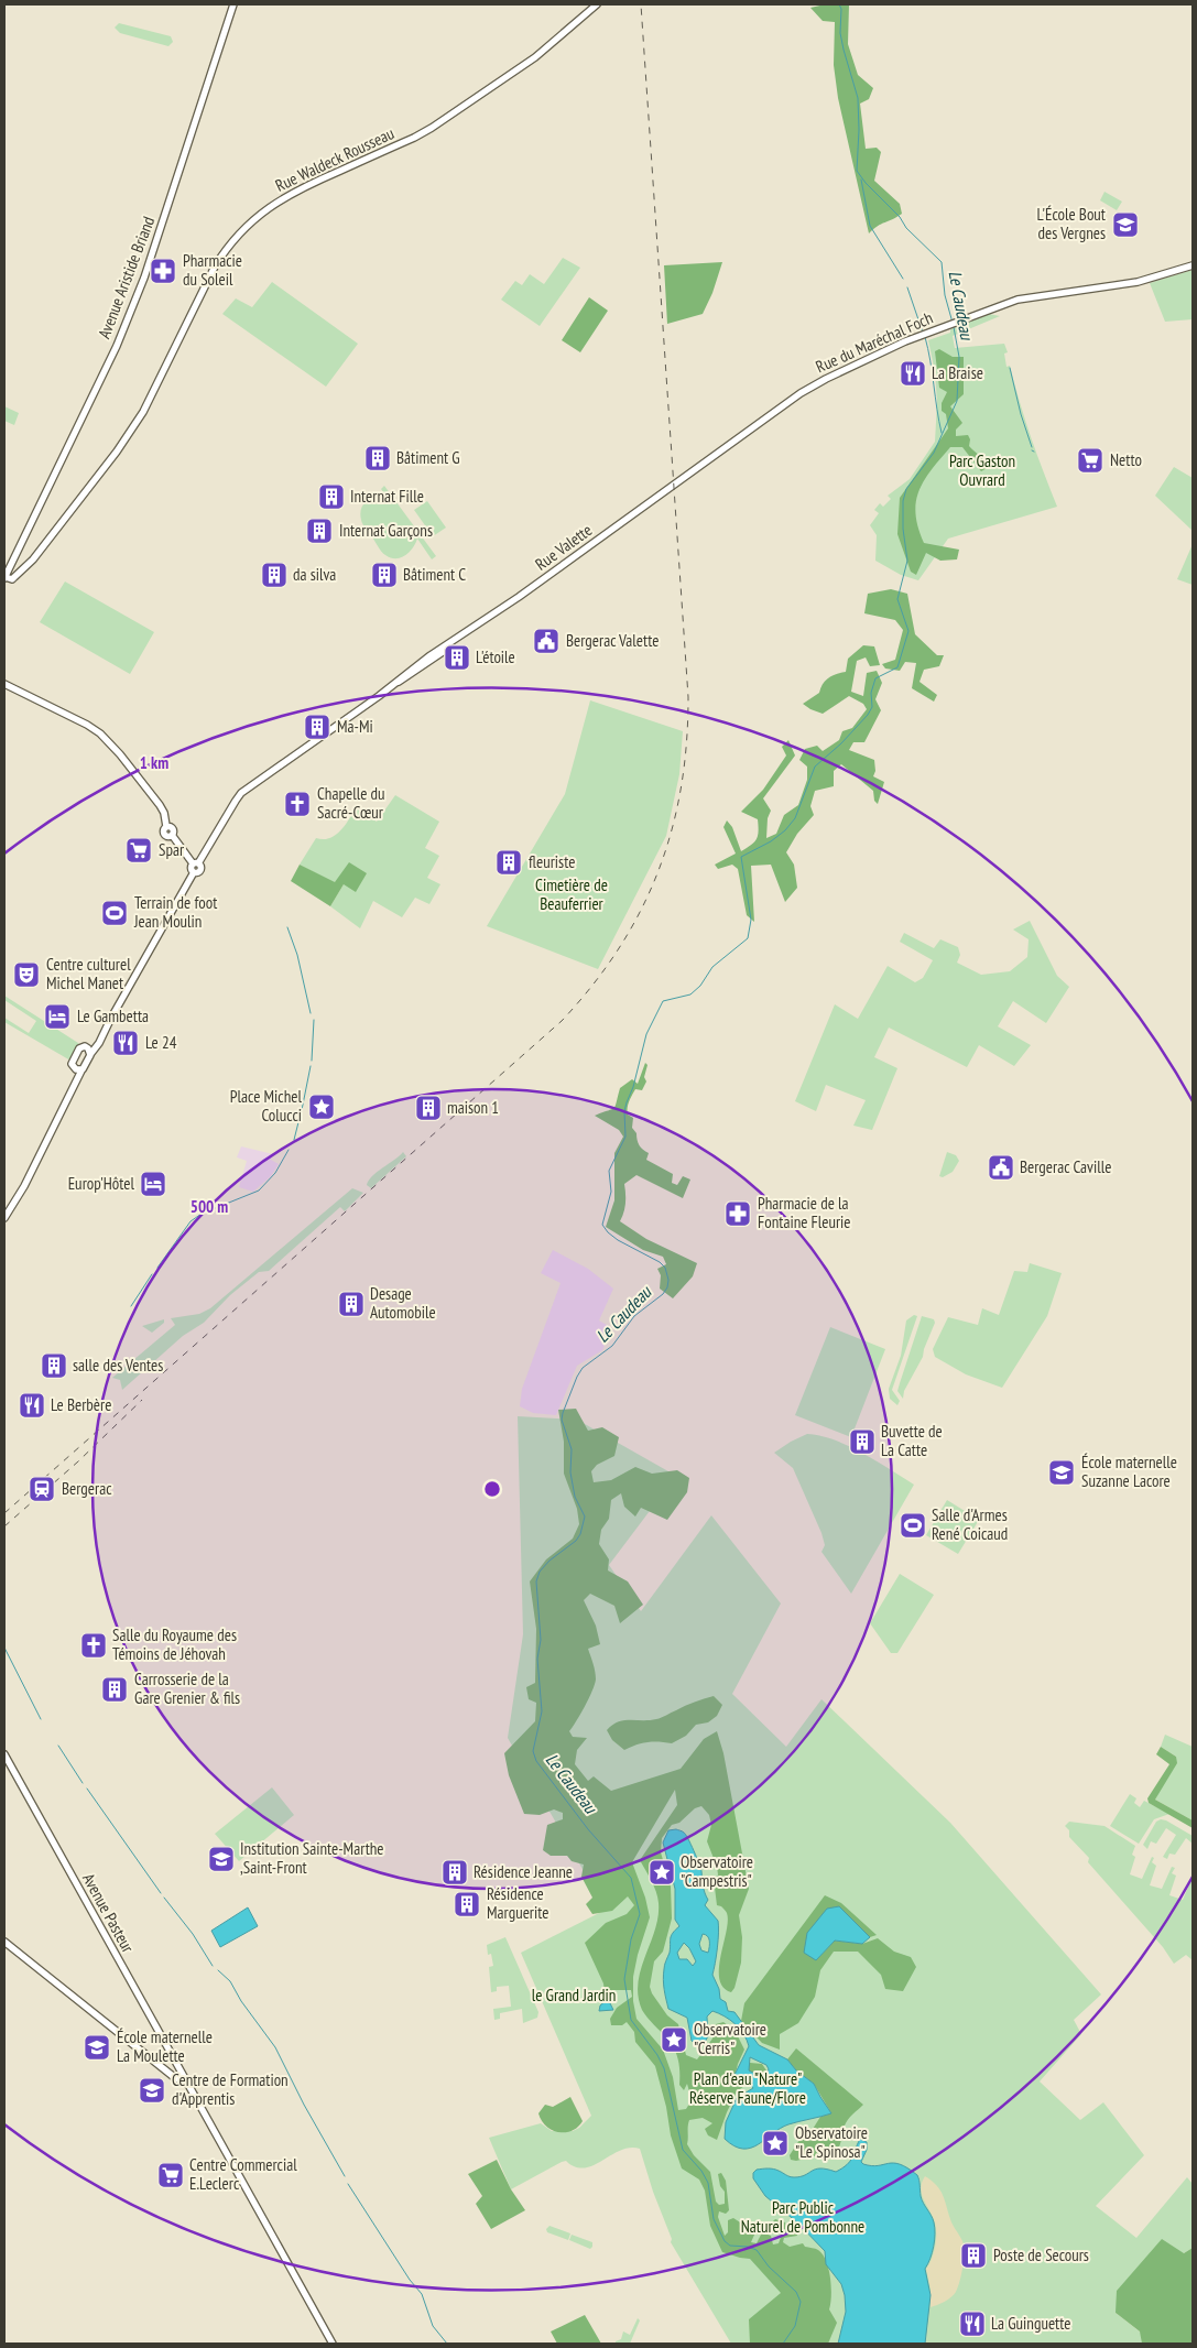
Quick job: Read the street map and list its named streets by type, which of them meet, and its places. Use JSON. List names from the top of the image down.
{
  "streets": {
    "main road": [
      "Rue Waldeck Rousseau",
      "Avenue Aristide Briand",
      "Rue du Maréchal Foch",
      "Rue Valette",
      "Avenue Pasteur"
    ]
  },
  "crossings": [
    ["Rue Waldeck Rousseau", "Avenue Aristide Briand"],
    ["Rue du Maréchal Foch", "Rue Valette"]
  ],
  "water": ["Le Caudeau"],
  "parks": [
    "Parc Gaston Ouvrard",
    "Cimetière de Beauferrier",
    "le Grand Jardin",
    "Plan d'eau \"Nature\" Réserve Faune/Flore",
    "Parc Public Naturel de Pombonne"
  ],
  "places": {
    "school or university": [
      "L'École Bout des Vergnes",
      "École maternelle Suzanne Lacore",
      "Institution Sainte-Marthe ,Saint-Front",
      "École maternelle La Moulette",
      "Centre de Formation d'Apprentis"
    ],
    "pharmacy": ["Pharmacie du Soleil", "Pharmacie de la Fontaine Fleurie"],
    "restaurant": [
      "La Braise",
      "Le 24",
      "Le Berbère",
      "La Guinguette"
    ],
    "building": [
      "Bâtiment G",
      "Internat Fille",
      "Internat Garçons",
      "da silva",
      "Bâtiment C",
      "L'étoile",
      "Ma-Mi",
      "fleuriste",
      "maison 1",
      "Desage Automobile",
      "salle des Ventes",
      "Buvette de La Catte",
      "Carrosserie de la Gare Grenier & fils",
      "Résidence Jeanne",
      "Résidence Marguerite",
      "Poste de Secours"
    ],
    "supermarket": ["Netto", "Spar", "Centre Commercial E.Leclerc"],
    "public building": ["Bergerac Valette", "Bergerac Caville"],
    "church": ["Chapelle du Sacré-Cœur", "Salle du Royaume des Témoins de Jéhovah"],
    "sports": ["Terrain de foot Jean Moulin", "Salle d'Armes René Coicaud"],
    "theatre": ["Centre culturel Michel Manet"],
    "hotel": ["Le Gambetta", "Europ'Hôtel"],
    "place": [
      "Place Michel Colucci",
      "Observatoire \"Campestris\"",
      "Observatoire \"Cerris\"",
      "Observatoire \"Le Spinosa\""
    ],
    "station": ["Bergerac"]
  },
  "rings": ["1 km", "500 m"]
}
